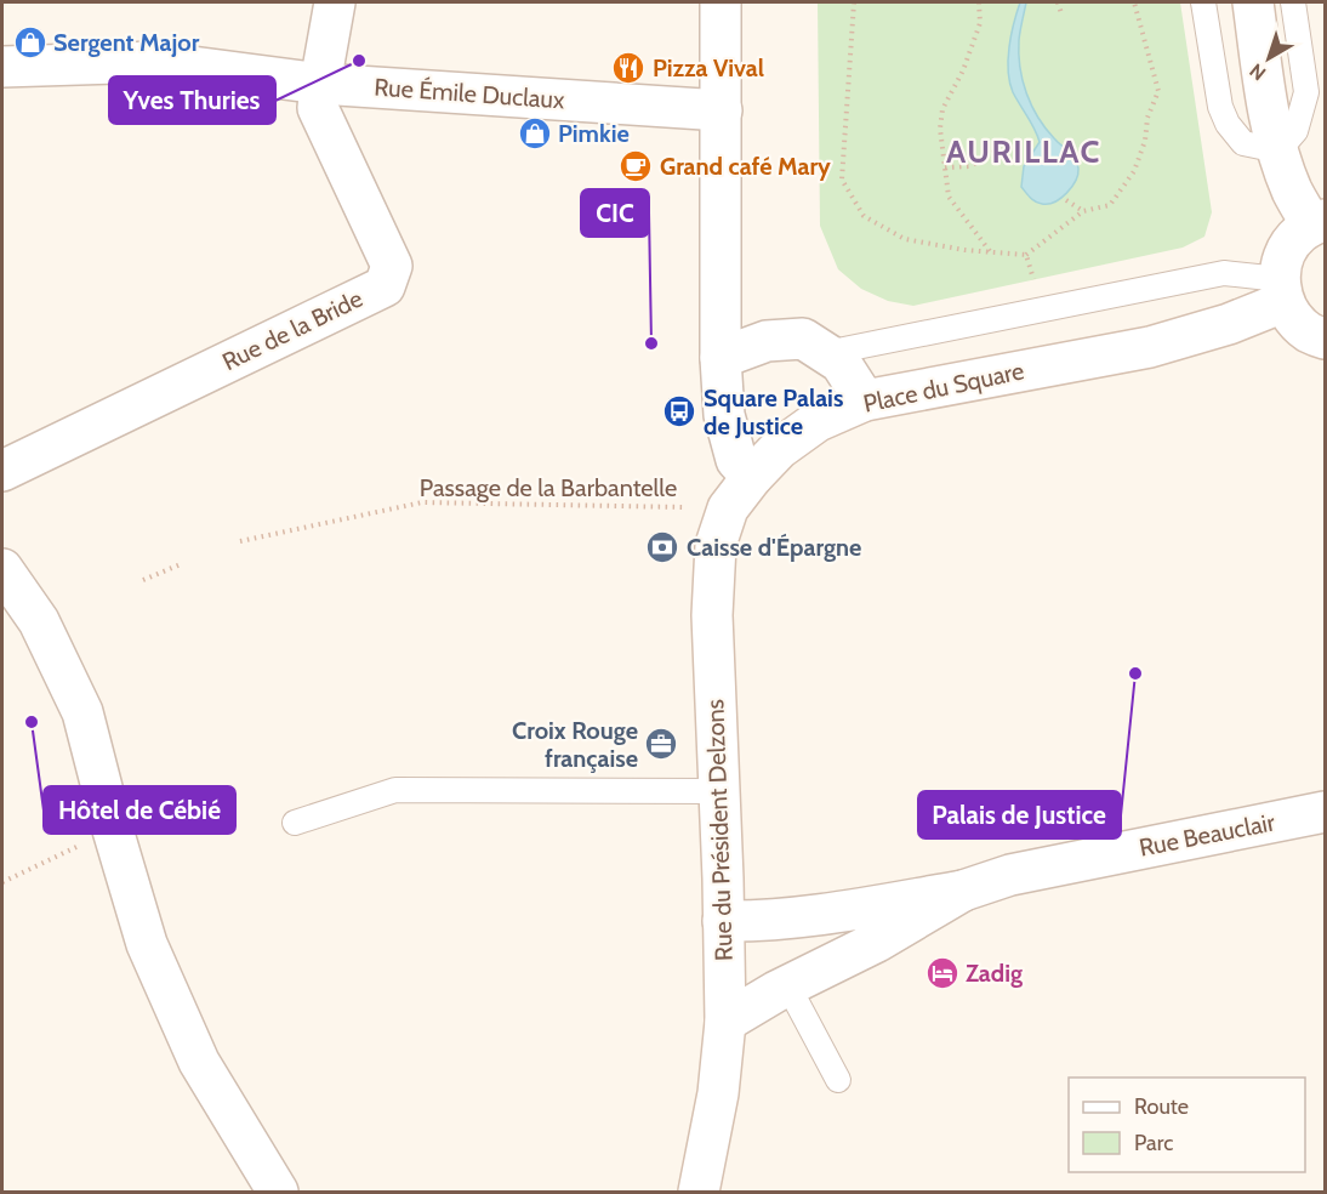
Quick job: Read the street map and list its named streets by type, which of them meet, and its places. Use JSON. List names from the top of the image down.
{
  "streets": {
    "street": [
      "Rue Émile Duclaux",
      "Rue de la Bride",
      "Place du Square",
      "Rue du Président Delzons",
      "Rue Beauclair"
    ],
    "path": ["Passage de la Barbantelle"]
  },
  "crossings": [
    ["Rue Émile Duclaux", "Rue de la Bride"],
    ["Place du Square", "Rue du Président Delzons"],
    ["Passage de la Barbantelle", "Rue du Président Delzons"],
    ["Rue du Président Delzons", "Rue Beauclair"]
  ],
  "districts": ["AURILLAC"],
  "places": {
    "shop": ["Sergent Major", "Pimkie"],
    "other": [
      "Yves Thuries",
      "CIC",
      "Palais de Justice",
      "Hôtel de Cébié"
    ],
    "restaurant": ["Pizza Vival"],
    "cafe": ["Grand café Mary"],
    "bus stop": ["Square Palais de Justice"],
    "bank": ["Caisse d'Épargne"],
    "office": ["Croix Rouge française"],
    "hotel": ["Zadig"]
  },
  "legend": ["Route", "Parc"],
  "north": "bottom left"
}
